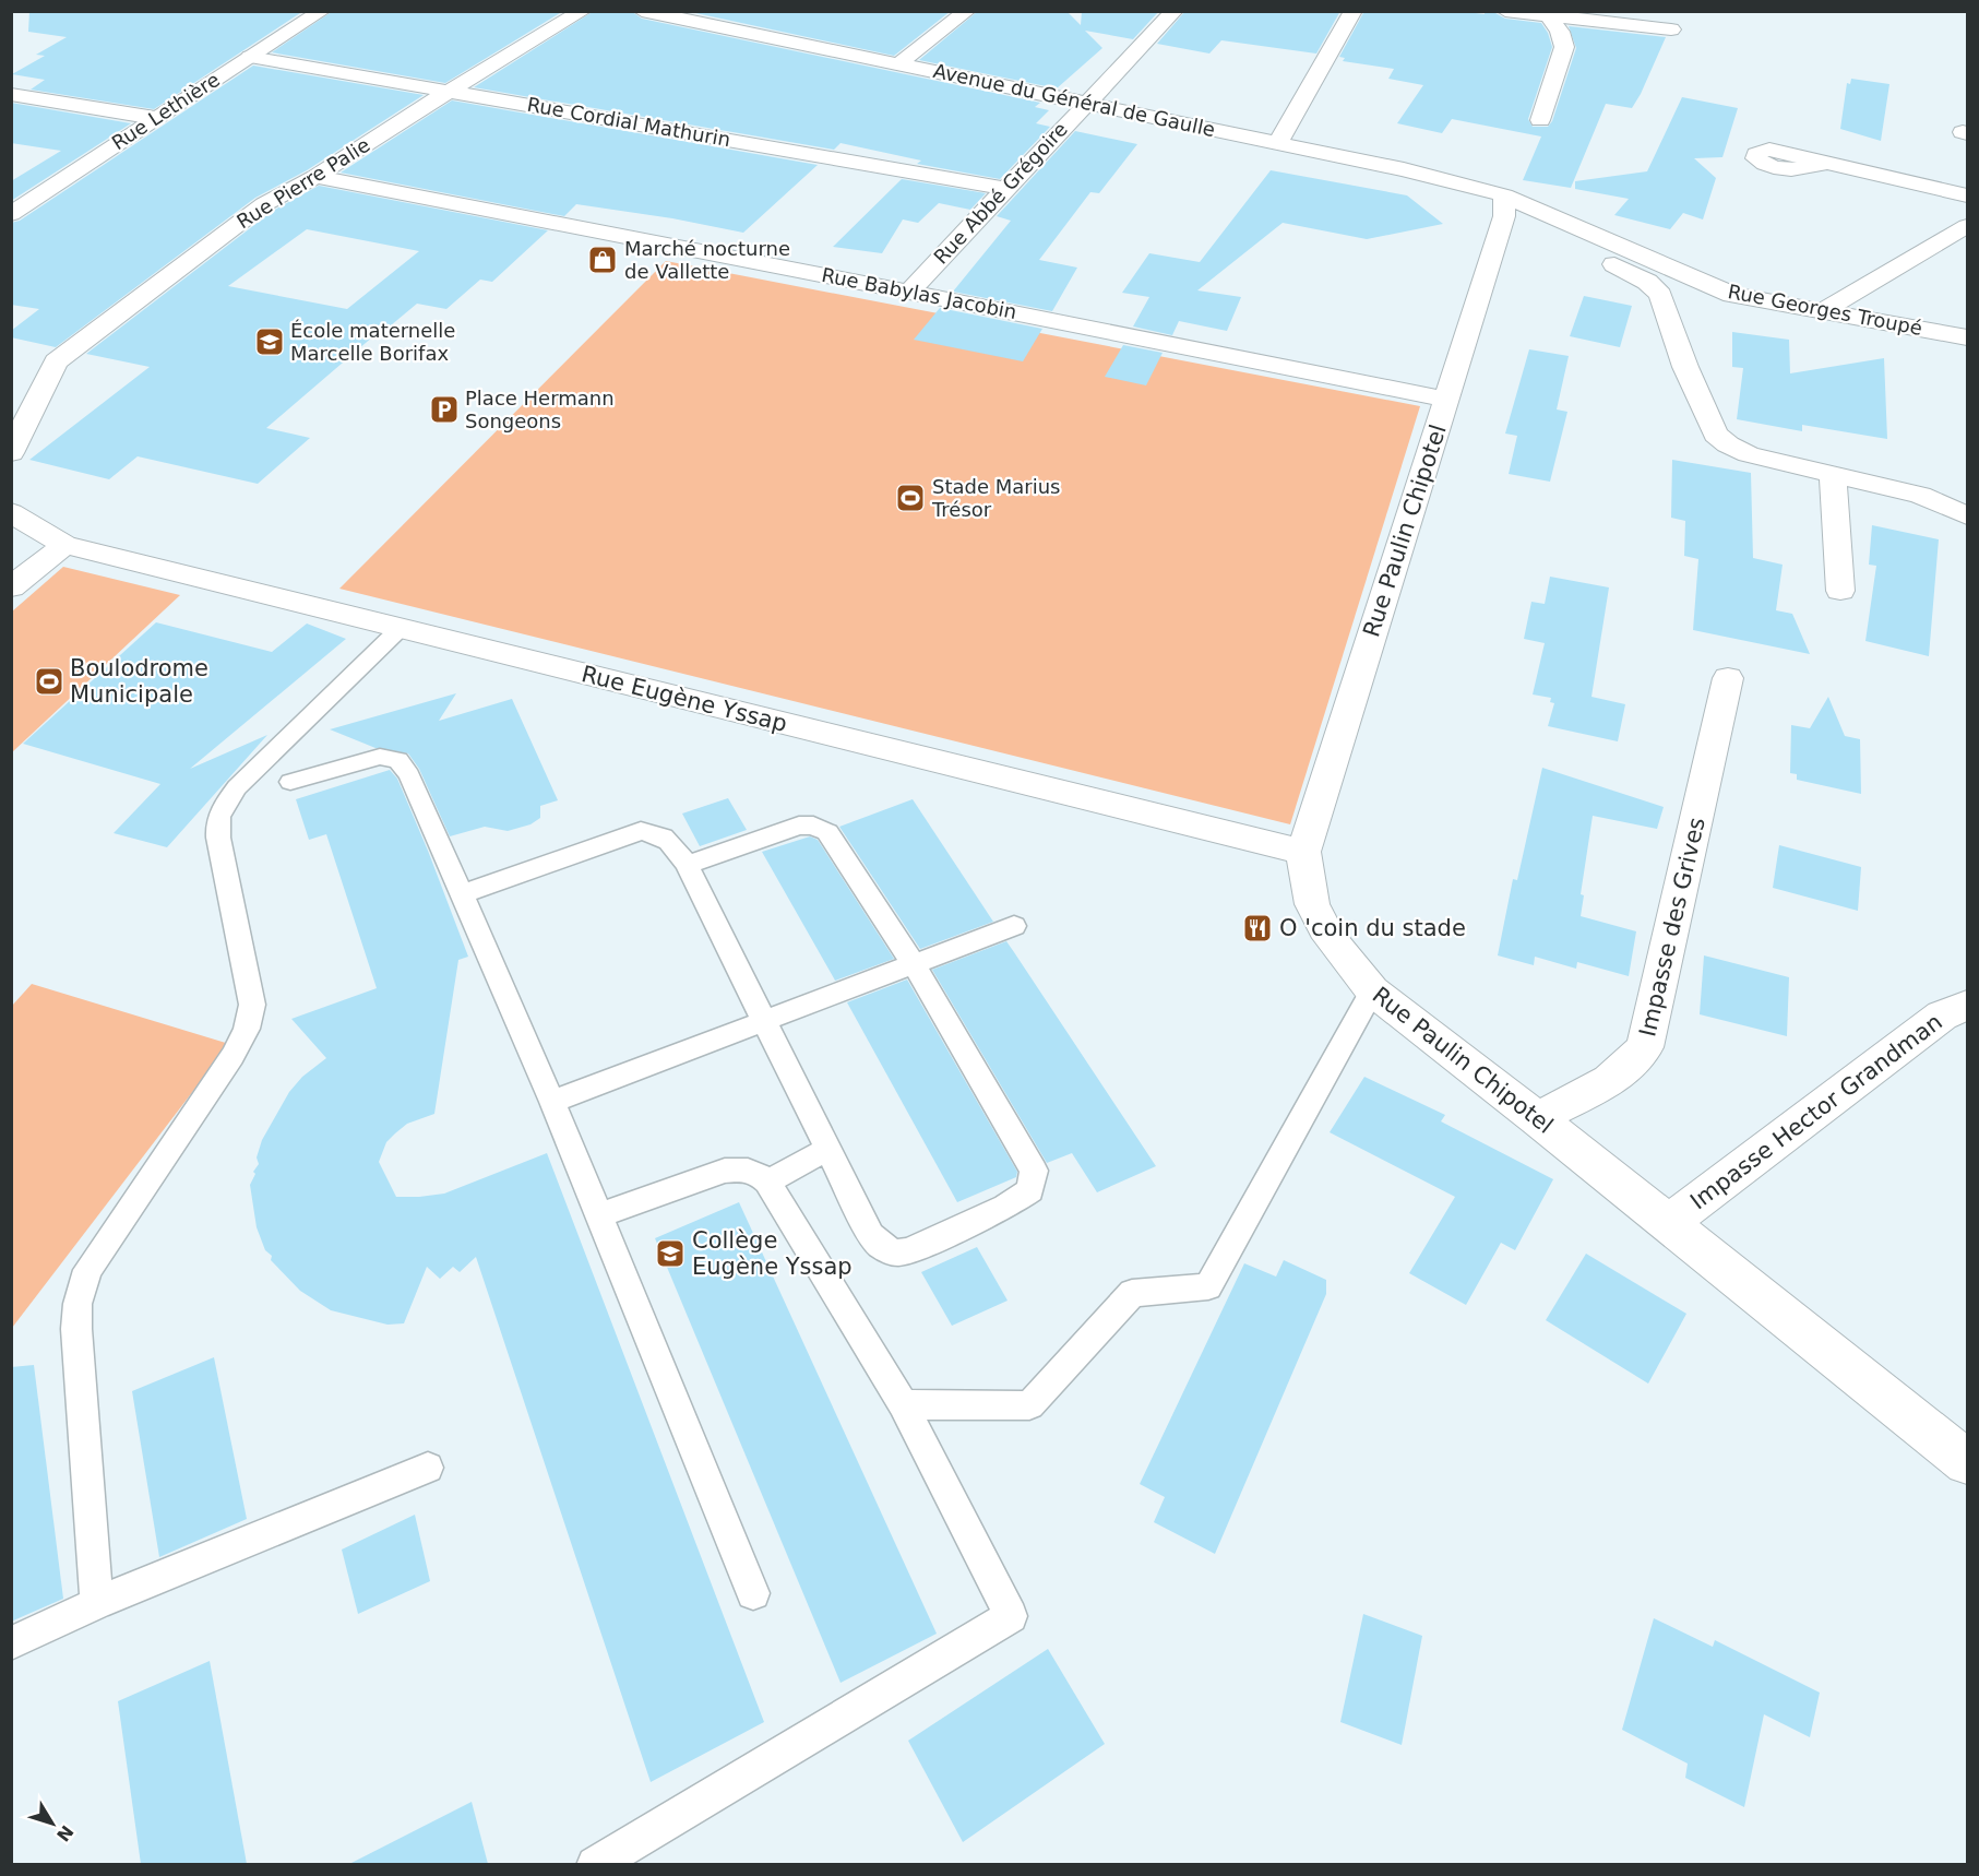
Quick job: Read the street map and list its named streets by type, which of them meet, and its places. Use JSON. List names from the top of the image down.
{
  "streets": {
    "street": [
      "Avenue du Général de Gaulle",
      "Rue Lethière",
      "Rue Cordial Mathurin",
      "Rue Pierre Palie",
      "Rue Abbé Grégoire",
      "Rue Babylas Jacobin",
      "Rue Georges Troupé",
      "Rue Paulin Chipotel",
      "Rue Eugène Yssap",
      "Impasse des Grives",
      "Impasse Hector Grandman"
    ]
  },
  "crossings": [
    ["Avenue du Général de Gaulle", "Rue Abbé Grégoire"],
    ["Avenue du Général de Gaulle", "Rue Georges Troupé"],
    ["Avenue du Général de Gaulle", "Rue Paulin Chipotel"],
    ["Rue Lethière", "Rue Cordial Mathurin"],
    ["Rue Cordial Mathurin", "Rue Pierre Palie"],
    ["Rue Cordial Mathurin", "Rue Abbé Grégoire"],
    ["Rue Pierre Palie", "Rue Babylas Jacobin"],
    ["Rue Abbé Grégoire", "Rue Babylas Jacobin"],
    ["Rue Babylas Jacobin", "Rue Paulin Chipotel"],
    ["Rue Georges Troupé", "Rue Paulin Chipotel"],
    ["Rue Paulin Chipotel", "Rue Eugène Yssap"],
    ["Rue Paulin Chipotel", "Impasse des Grives"],
    ["Rue Paulin Chipotel", "Impasse Hector Grandman"]
  ],
  "places": {
    "shop": ["Marché nocturne de Vallette"],
    "school or university": ["École maternelle Marcelle Borifax", "Collège Eugène Yssap"],
    "parking": ["Place Hermann Songeons"],
    "sports": ["Stade Marius Trésor", "Boulodrome Municipale"],
    "restaurant": ["O 'coin du stade"]
  },
  "north": "bottom right"
}
